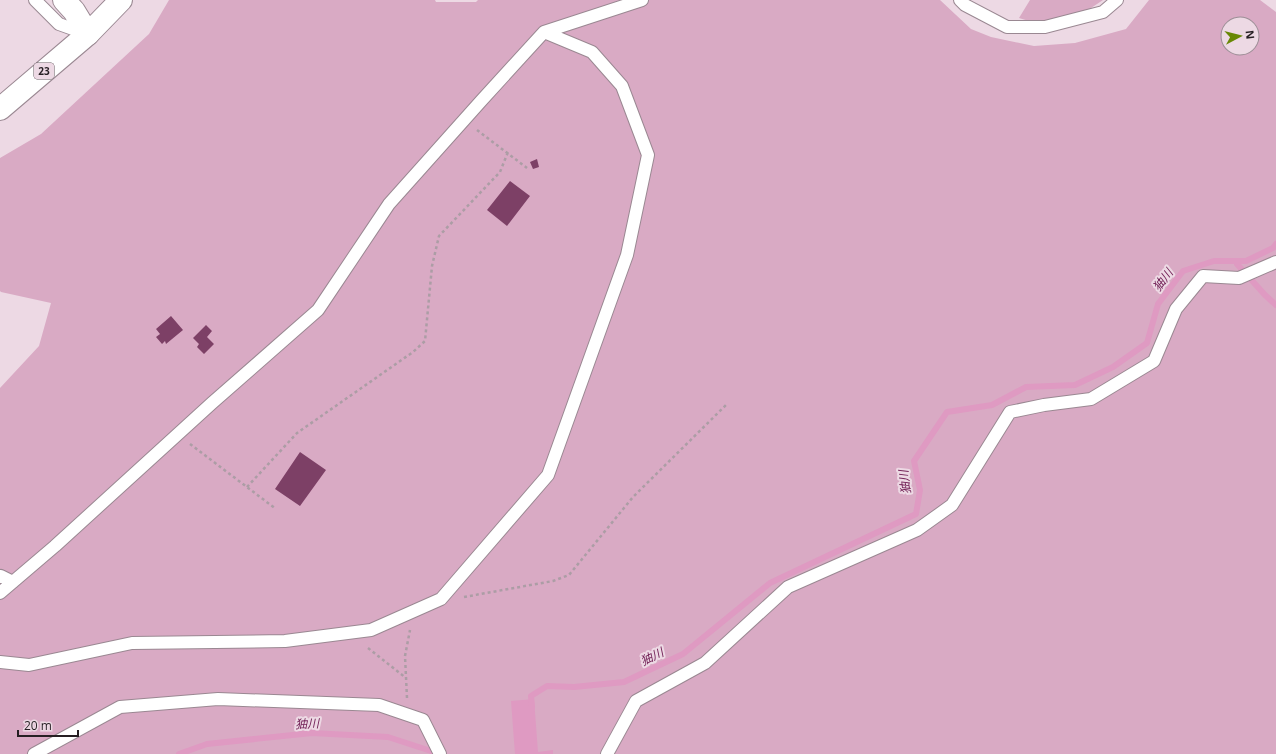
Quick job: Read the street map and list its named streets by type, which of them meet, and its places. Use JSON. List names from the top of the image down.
{
  "streets": {
    "main road": ["23"]
  },
  "water": ["㹨川"],
  "scale_bar": "20 m",
  "north": "right"
}
